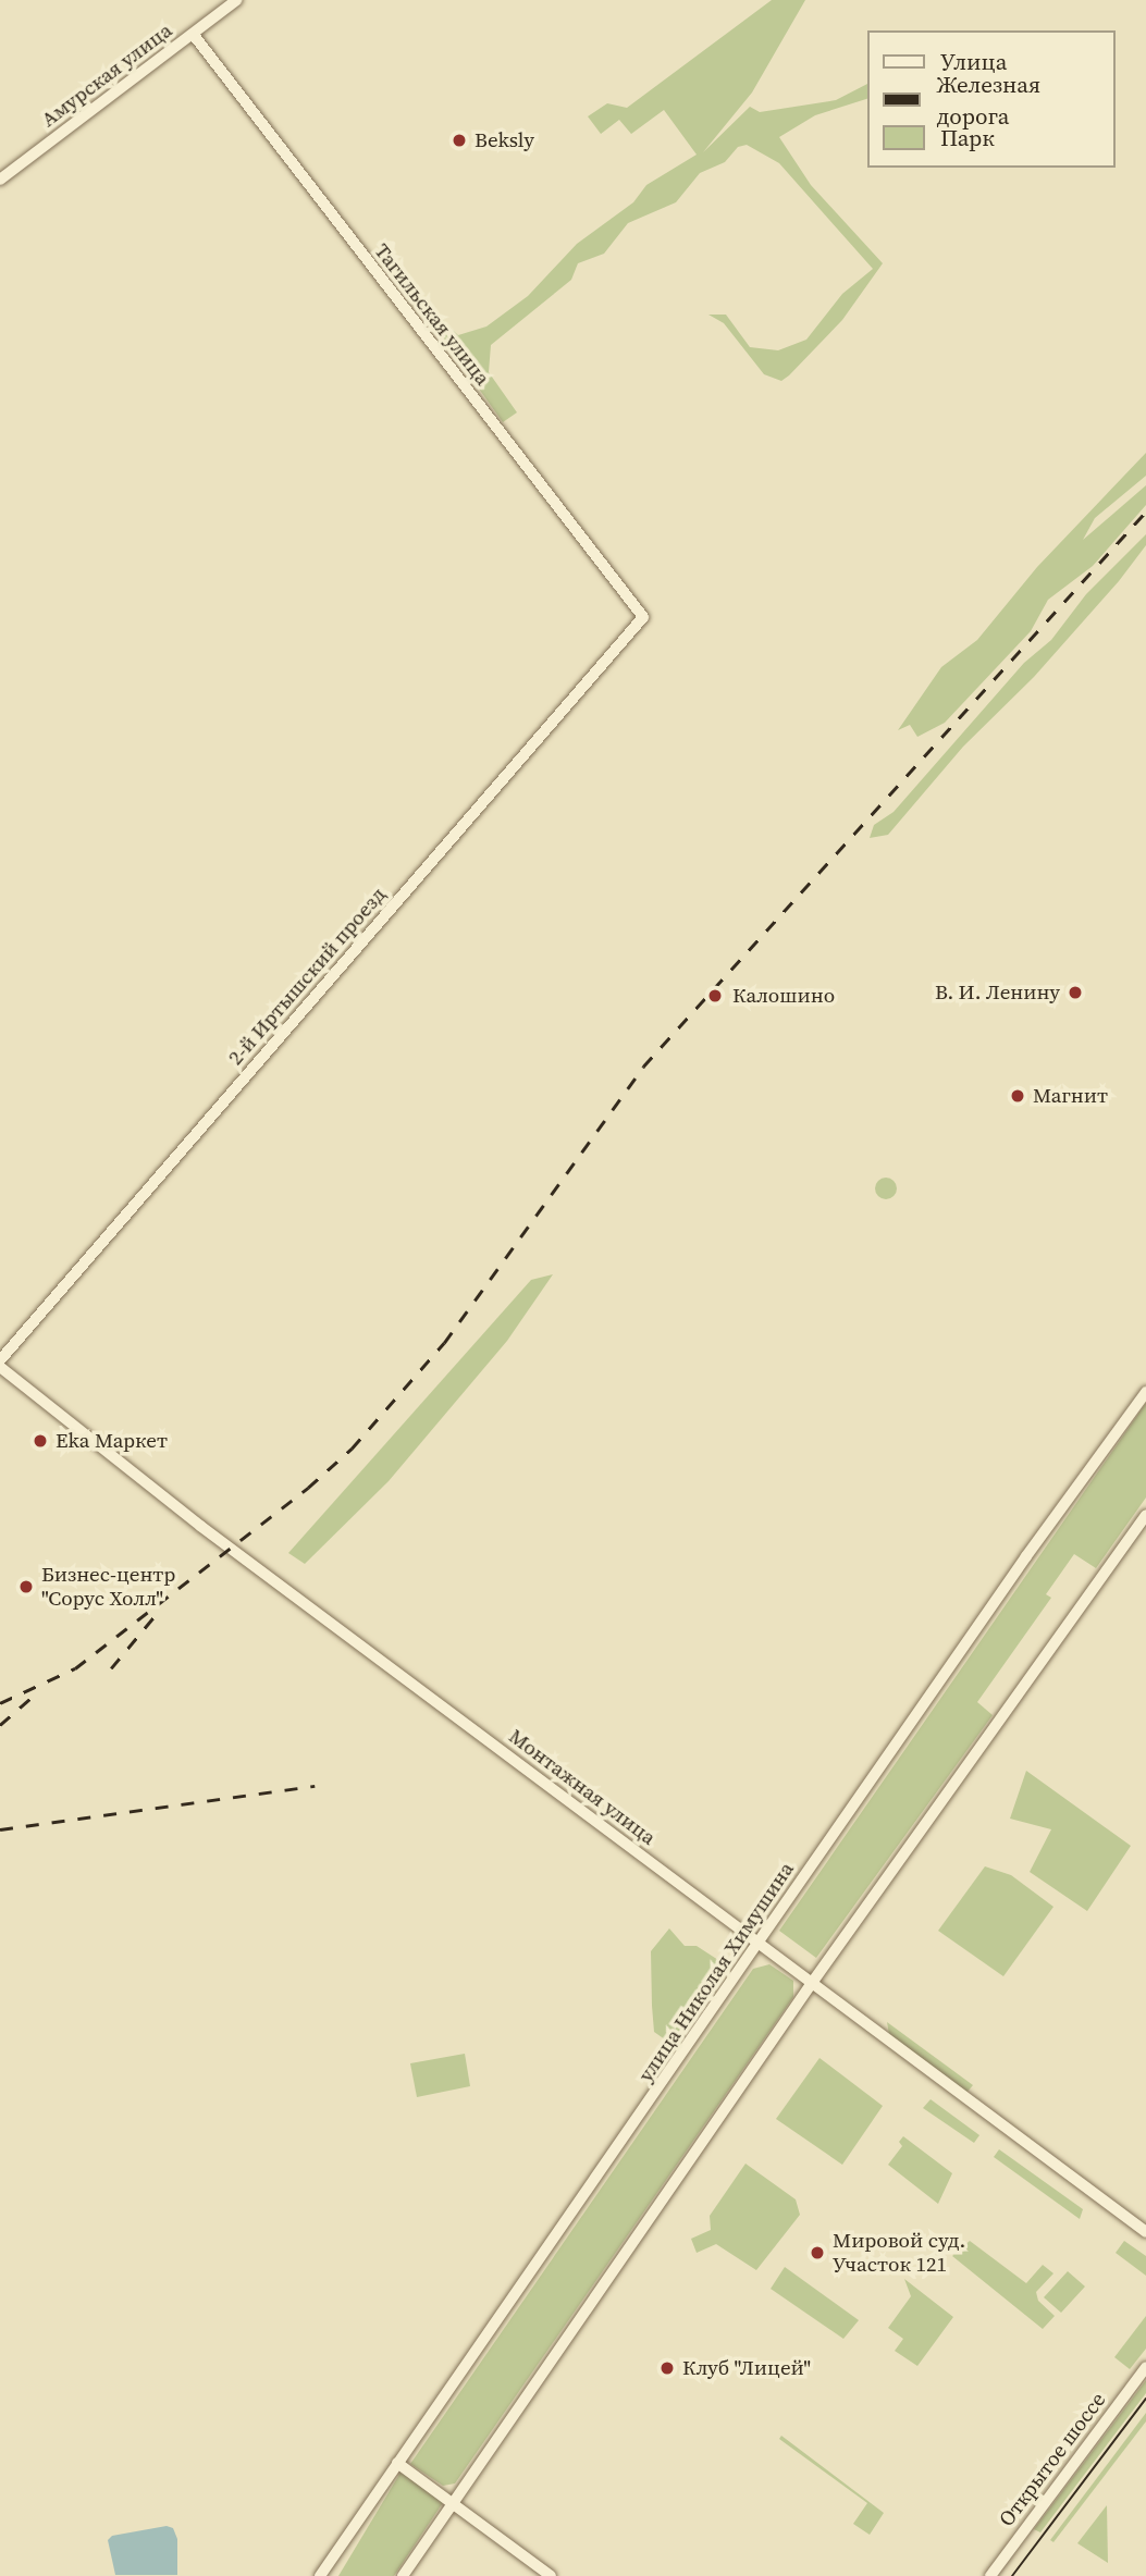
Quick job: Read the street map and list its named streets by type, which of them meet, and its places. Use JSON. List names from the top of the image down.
{
  "streets": {
    "main road": ["Монтажная улица", "улица Николая Химушина"],
    "street": [
      "Амурская улица",
      "Тагильская улица",
      "2-й Иртышский проезд",
      "Открытое шоссе"
    ]
  },
  "crossings": [
    ["Амурская улица", "Тагильская улица"],
    ["Тагильская улица", "2-й Иртышский проезд"],
    ["Монтажная улица", "улица Николая Химушина"]
  ],
  "places": [
    "Beksly",
    "В. И. Ленину",
    "Калошино",
    "Магнит",
    "Eka Маркет",
    "Бизнес-центр \"Сорус Холл\"",
    "Мировой суд. Участок 121",
    "Клуб \"Лицей\""
  ],
  "legend": ["Улица", "Железная дорога", "Парк"]
}
